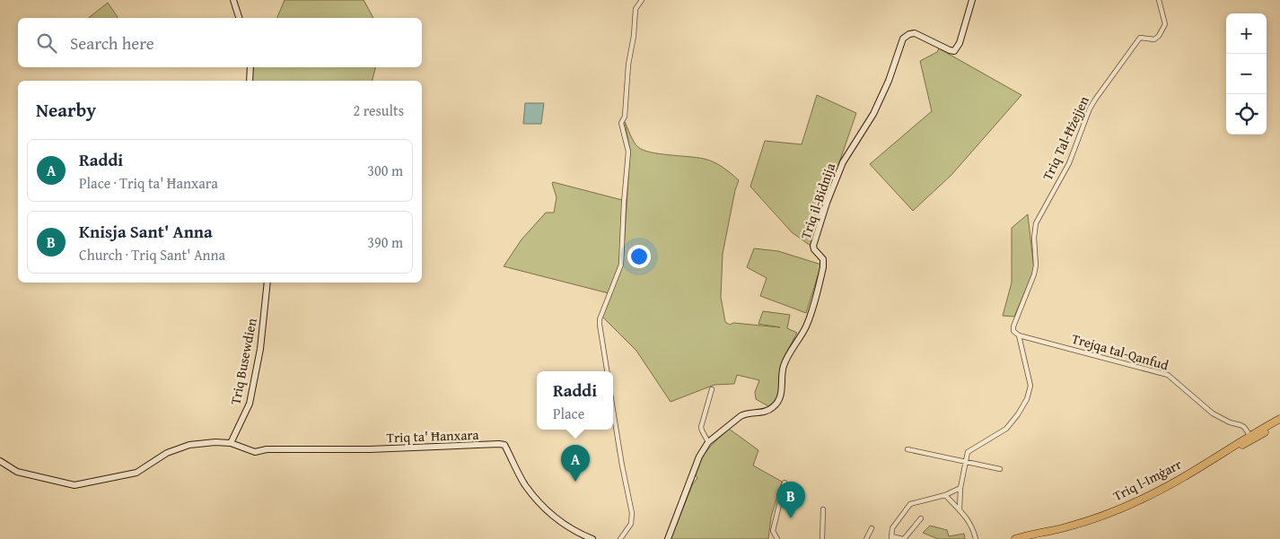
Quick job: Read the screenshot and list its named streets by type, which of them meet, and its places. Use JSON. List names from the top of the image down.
{
  "streets": {
    "main road": ["Triq l-Imġarr"],
    "street": [
      "Triq Tal-Ħżejjen",
      "Triq il-Bidnija",
      "Trejqa tal-Qanfud",
      "Triq Busewdien",
      "Triq ta' Ħanxara"
    ]
  },
  "crossings": [
    ["Triq Tal-Ħżejjen", "Trejqa tal-Qanfud"],
    ["Trejqa tal-Qanfud", "Triq l-Imġarr"],
    ["Triq Busewdien", "Triq ta' Ħanxara"]
  ],
  "page": {
    "map_buttons": ["+", "−"],
    "search": "Search here",
    "heading": ["Nearby", "2 results"],
    "list": [
      {
        "mark": "A",
        "name": "Raddi",
        "note": "Place · Triq ta' Ħanxara",
        "value": "300 m"
      },
      {
        "mark": "B",
        "name": "Knisja Sant' Anna",
        "note": "Church · Triq Sant' Anna",
        "value": "390 m"
      }
    ],
    "popup": ["Raddi", "Place"],
    "pins": ["A", "B"]
  }
}
